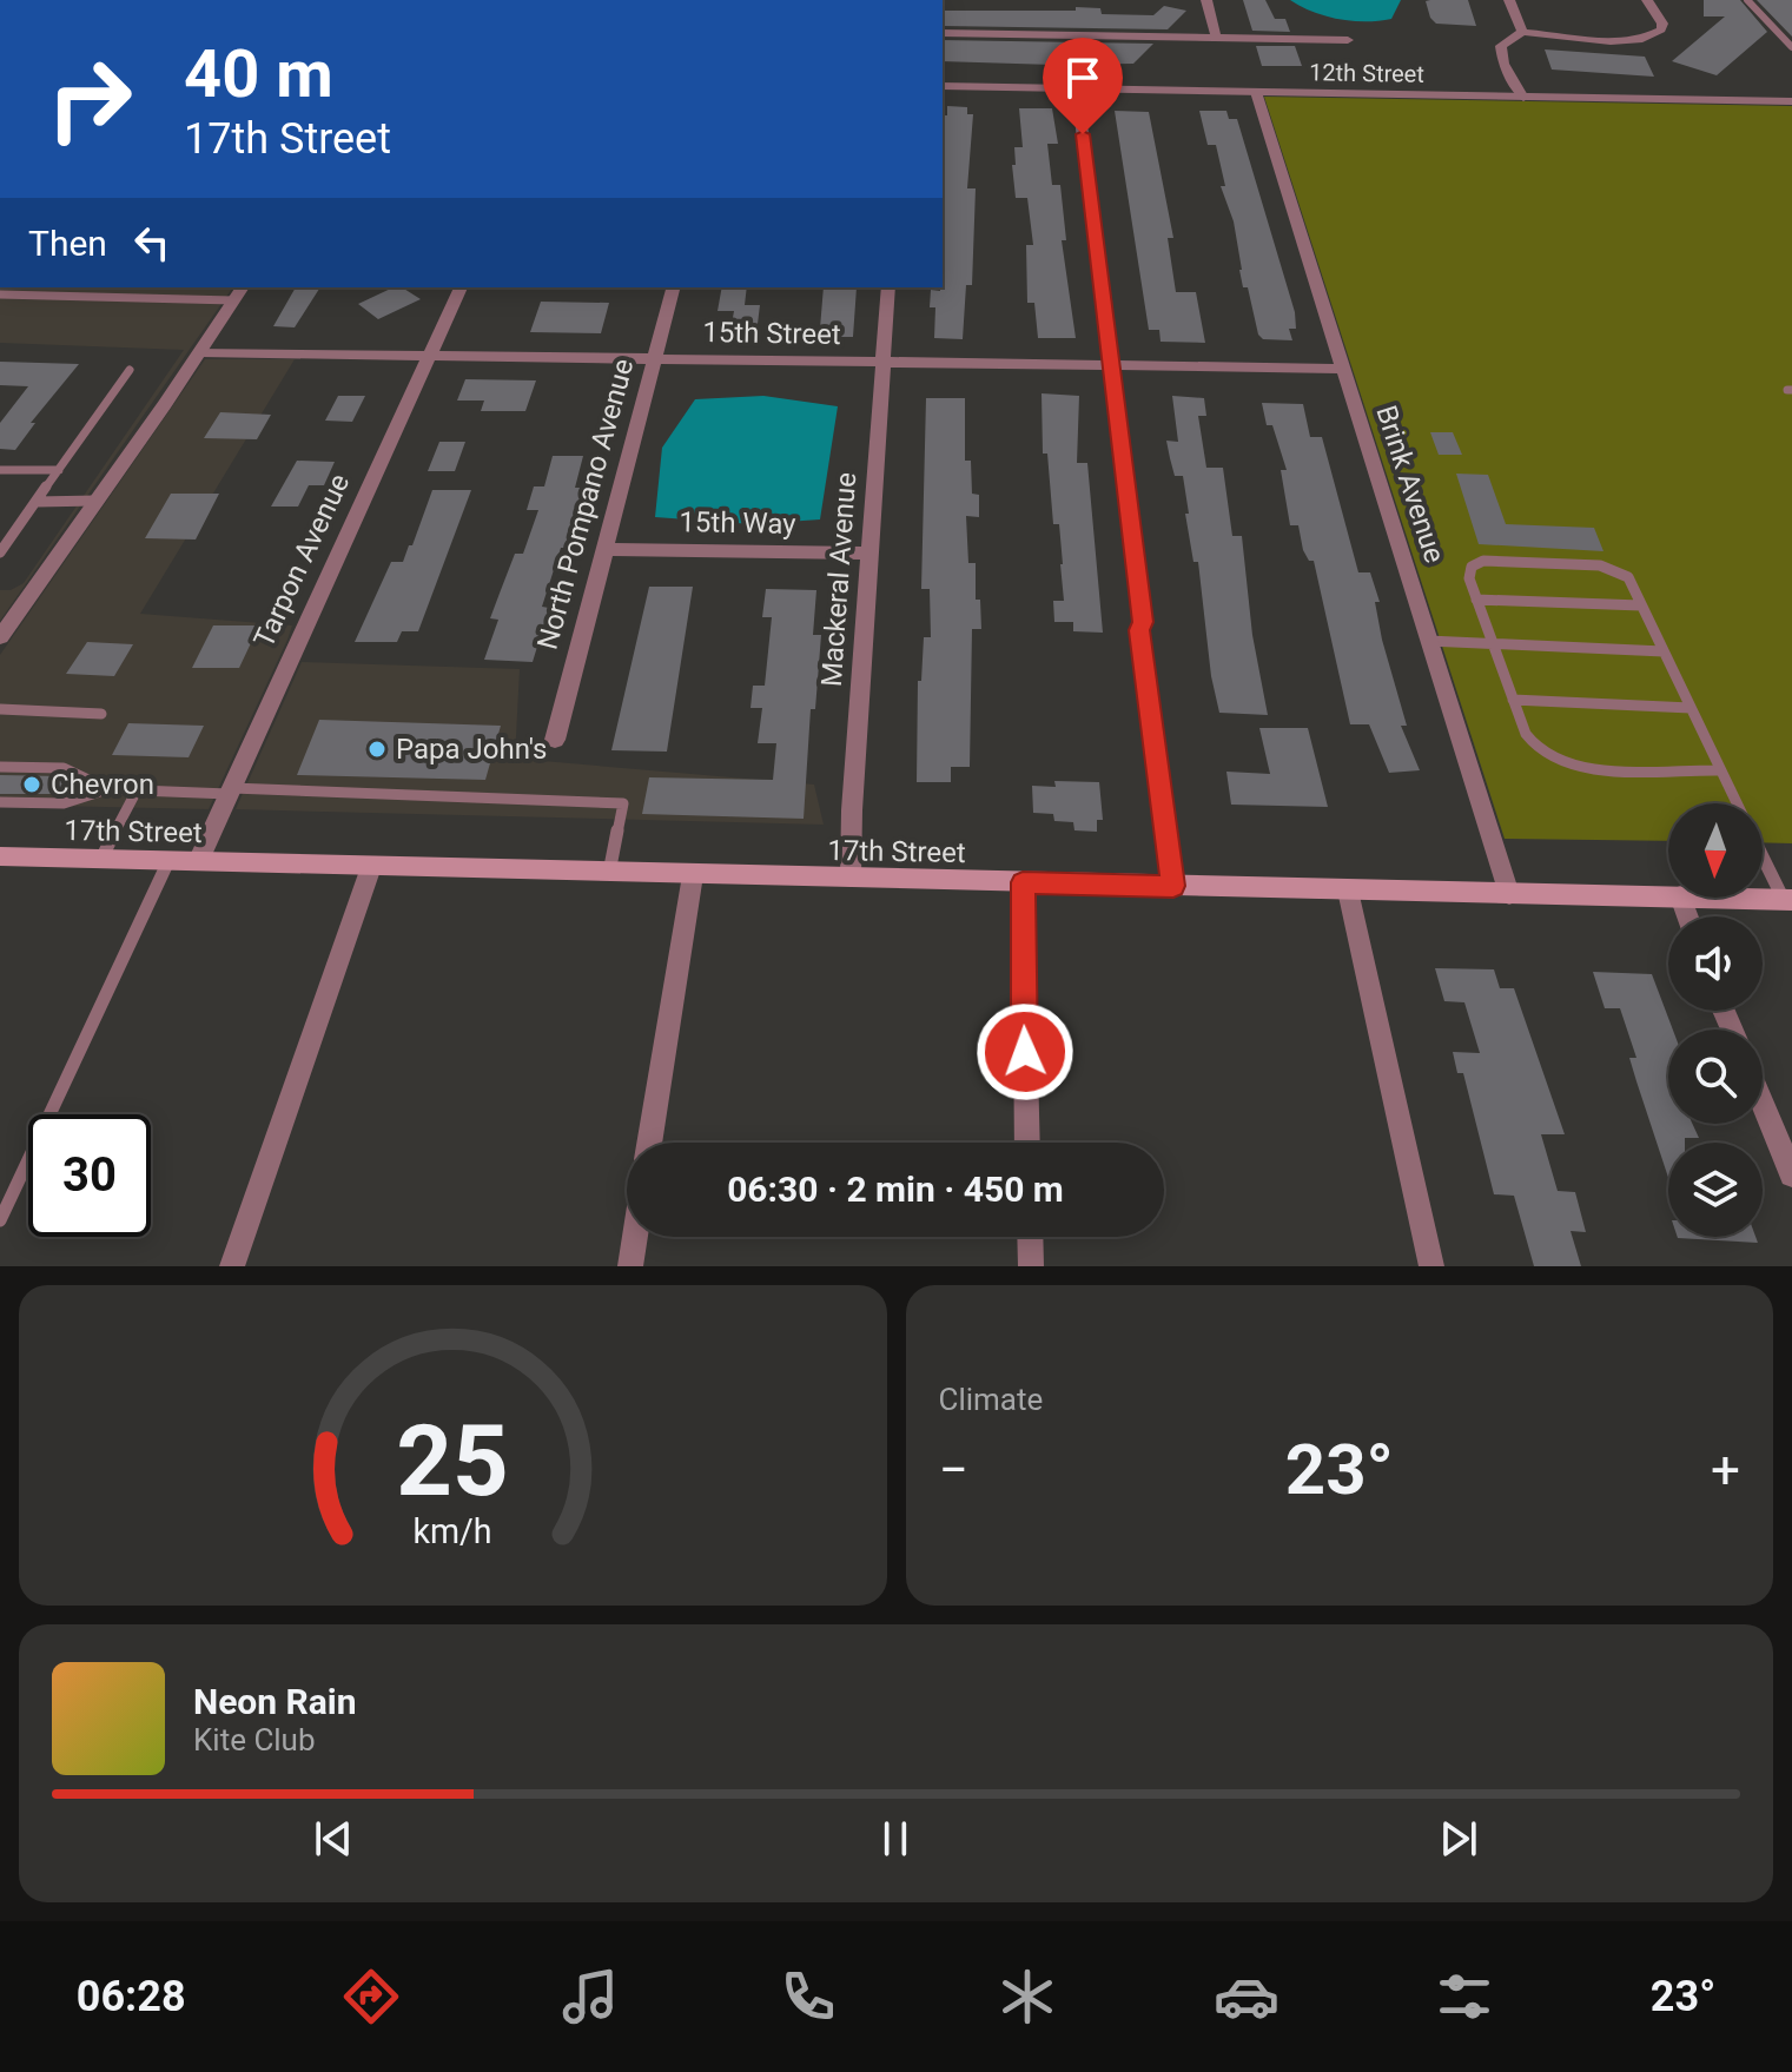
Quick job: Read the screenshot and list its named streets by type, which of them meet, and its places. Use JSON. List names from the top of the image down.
{
  "streets": {
    "main road": ["17th Street"],
    "street": [
      "12th Street",
      "15th Street",
      "Brink Avenue",
      "North Pompano Avenue",
      "15th Way",
      "Tarpon Avenue",
      "Mackeral Avenue"
    ]
  },
  "crossings": [
    ["12th Street", "Brink Avenue"],
    ["15th Street", "Brink Avenue"],
    ["15th Street", "North Pompano Avenue"],
    ["15th Street", "Tarpon Avenue"],
    ["15th Street", "Mackeral Avenue"],
    ["Brink Avenue", "17th Street"],
    ["North Pompano Avenue", "15th Way"],
    ["15th Way", "Mackeral Avenue"],
    ["Tarpon Avenue", "17th Street"],
    ["Mackeral Avenue", "17th Street"]
  ],
  "places": ["Papa John's", "Chevron"],
  "north": "bottom",
  "page": {
    "turn": ["40 m", "17th Street"],
    "then": "Then",
    "limit": "30",
    "trip": "06:30 · 2 min · 450 m",
    "tile": "Climate",
    "heat": ["−", "23°", "+"],
    "song": ["Neon Rain", "Kite Club"],
    "tabs": ["06:28", "23°"],
    "gauge": ["25", "km/h"]
  }
}
